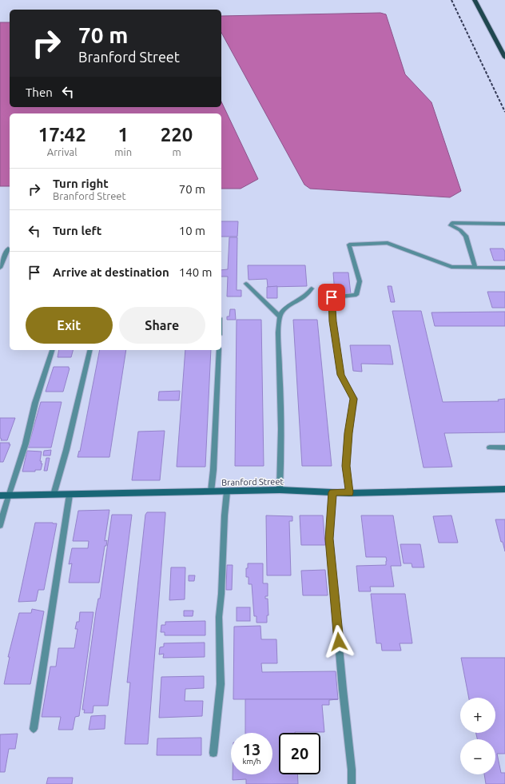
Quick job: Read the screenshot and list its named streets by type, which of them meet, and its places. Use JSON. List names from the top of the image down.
{
  "streets": {
    "main road": ["Branford Street"]
  },
  "page": {
    "turn": ["70 m", "Branford Street"],
    "then": "Then",
    "eta": [
      "17:42",
      "Arrival",
      "1",
      "min",
      "220",
      "m"
    ],
    "list": [
      {
        "name": "Turn right",
        "note": "Branford Street",
        "value": "70 m"
      },
      {
        "name": "Turn left",
        "value": "10 m"
      },
      {
        "name": "Arrive at destination",
        "value": "140 m"
      }
    ],
    "buttons": ["Exit", "Share"],
    "map_buttons": ["+", "−"],
    "speed": "13 km/h",
    "limit": "20"
  }
}
